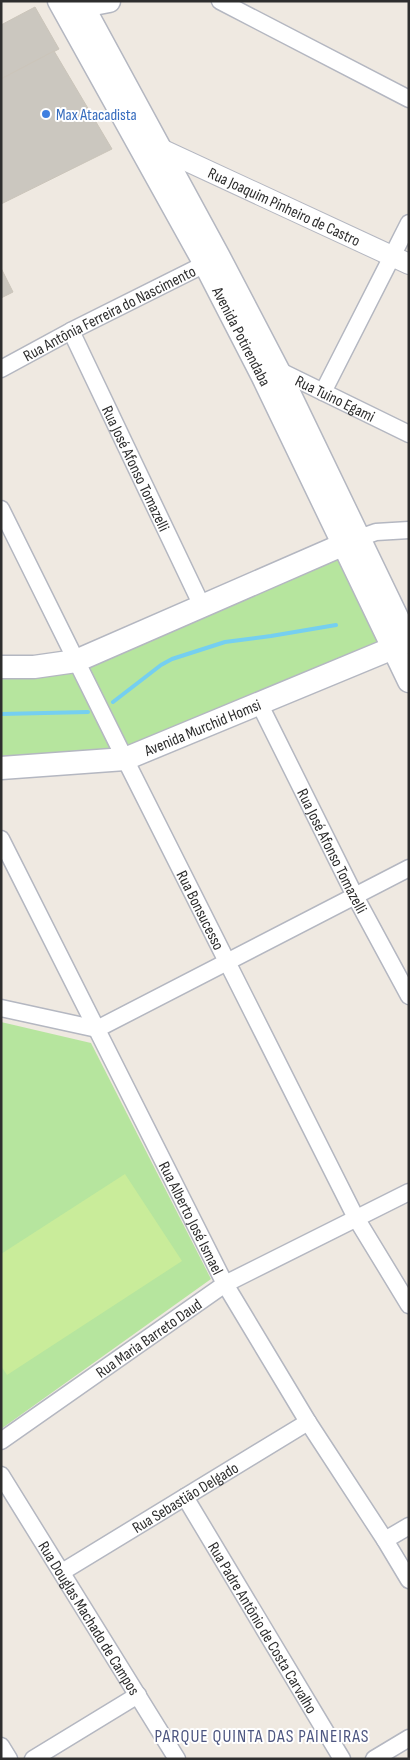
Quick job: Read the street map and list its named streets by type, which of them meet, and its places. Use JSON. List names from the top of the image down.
{
  "streets": {
    "main road": ["Avenida Potirendaba", "Avenida Murchid Homsi"],
    "street": [
      "Rua Joaquim Pinheiro de Castro",
      "Rua Antônia Ferreira do Nascimento",
      "Rua Tuino Egami",
      "Rua José Afonso Tomazelli",
      "Rua Bonsucesso",
      "Rua Alberto José Ismael",
      "Rua Maria Barreto Daud",
      "Rua Sebastião Delgado",
      "Rua Douglas Machado de Campos",
      "Rua Padre Antônio de Costa Carvalho"
    ]
  },
  "crossings": [
    ["Rua Joaquim Pinheiro de Castro", "Avenida Potirendaba"],
    ["Rua Antônia Ferreira do Nascimento", "Avenida Potirendaba"],
    ["Rua Antônia Ferreira do Nascimento", "Rua José Afonso Tomazelli"],
    ["Avenida Potirendaba", "Rua Tuino Egami"],
    ["Avenida Potirendaba", "Avenida Murchid Homsi"],
    ["Rua José Afonso Tomazelli", "Avenida Murchid Homsi"],
    ["Avenida Murchid Homsi", "Rua Bonsucesso"],
    ["Rua Bonsucesso", "Rua Maria Barreto Daud"],
    ["Rua Alberto José Ismael", "Rua Maria Barreto Daud"],
    ["Rua Alberto José Ismael", "Rua Sebastião Delgado"],
    ["Rua Sebastião Delgado", "Rua Douglas Machado de Campos"],
    ["Rua Sebastião Delgado", "Rua Padre Antônio de Costa Carvalho"]
  ],
  "districts": ["PARQUE QUINTA DAS PAINEIRAS"],
  "places": ["Max Atacadista"]
}
